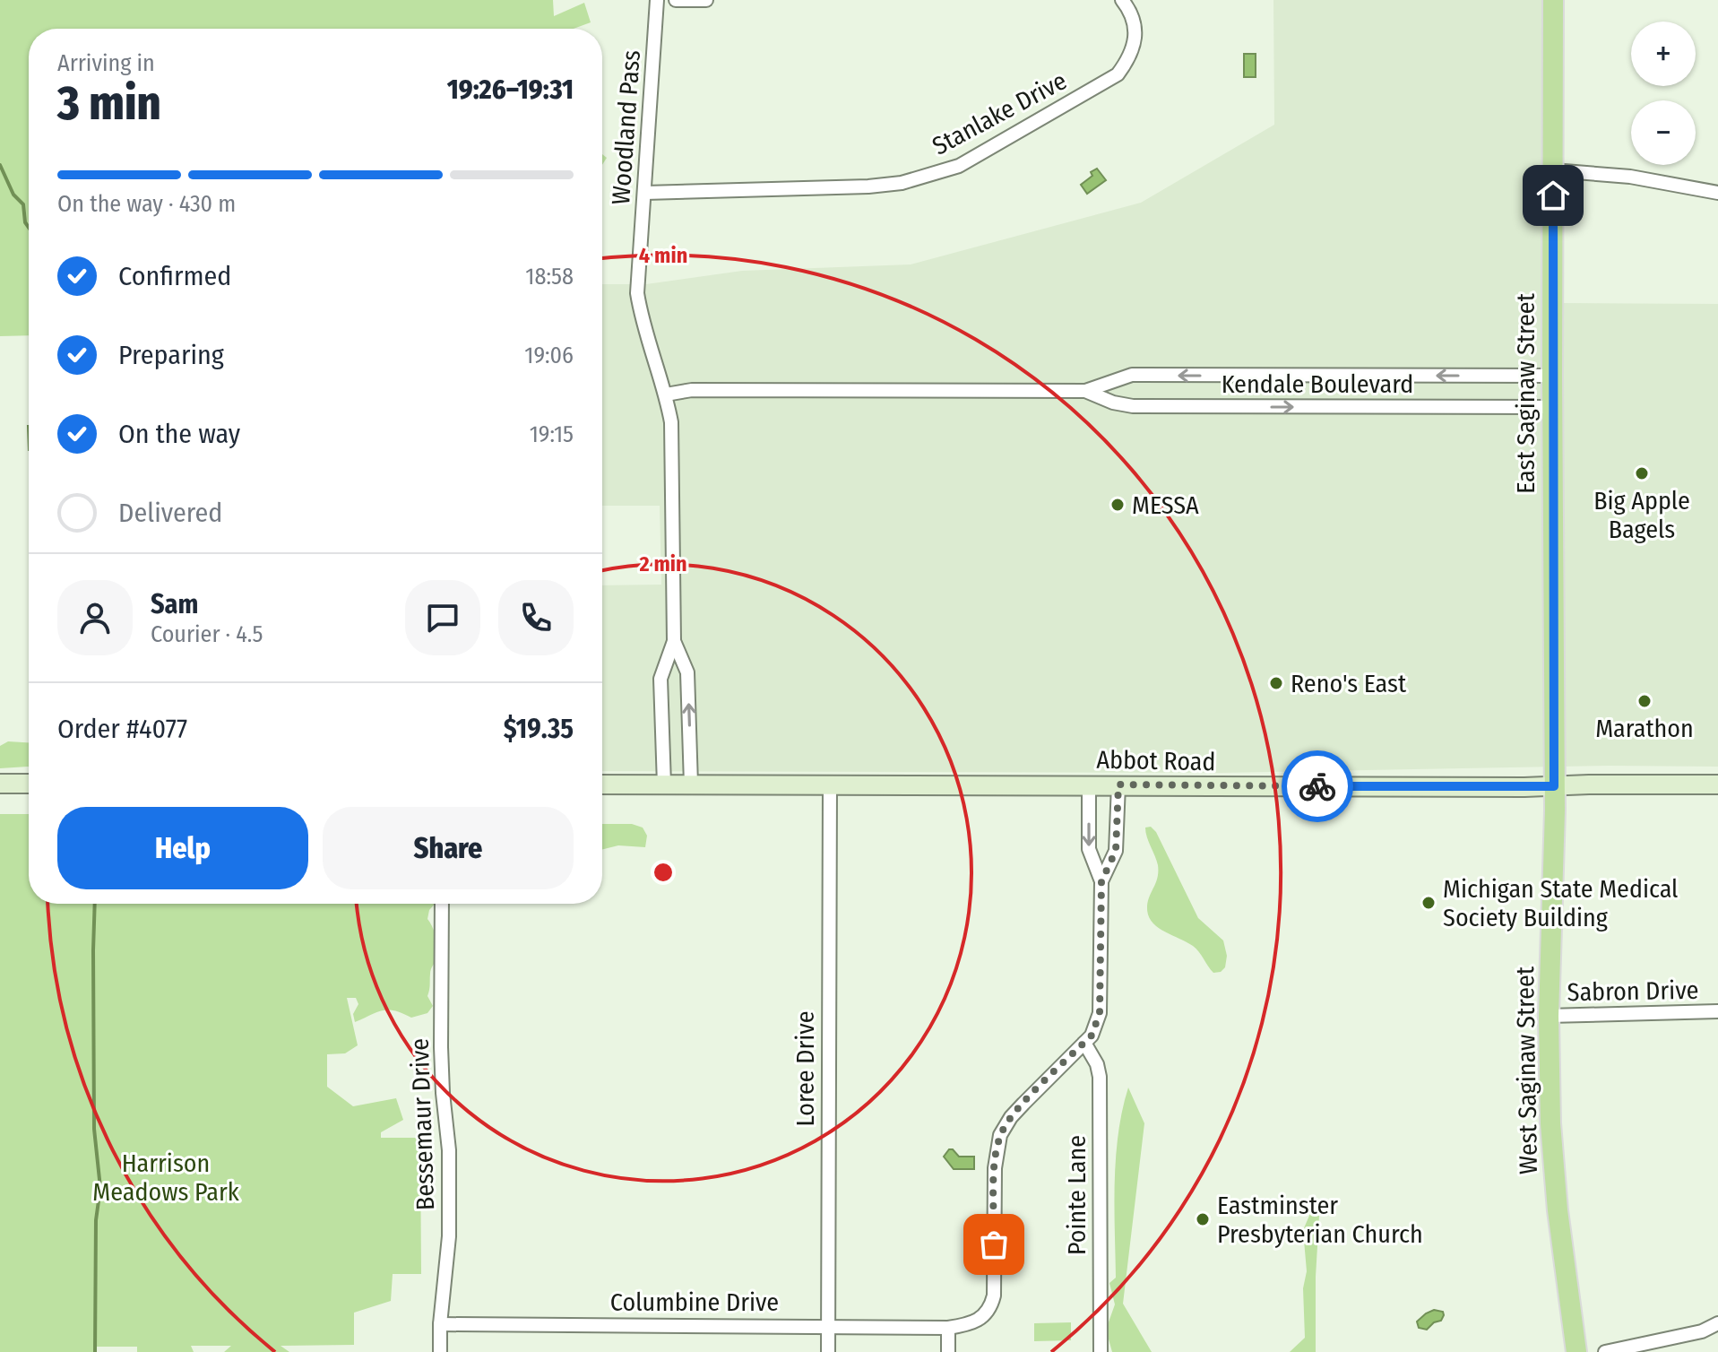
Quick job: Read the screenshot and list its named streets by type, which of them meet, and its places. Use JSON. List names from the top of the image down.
{
  "streets": {
    "main road": ["East Saginaw Street", "Abbot Road", "West Saginaw Street"],
    "street": [
      "Stanlake Drive",
      "Woodland Pass",
      "Kendale Boulevard",
      "Sabron Drive",
      "Loree Drive",
      "Bessemaur Drive",
      "Pointe Lane",
      "Columbine Drive"
    ]
  },
  "crossings": [
    ["Stanlake Drive", "Woodland Pass"],
    ["Woodland Pass", "Kendale Boulevard"],
    ["Woodland Pass", "Abbot Road"],
    ["Kendale Boulevard", "East Saginaw Street"],
    ["East Saginaw Street", "Abbot Road"],
    ["East Saginaw Street", "West Saginaw Street"],
    ["Abbot Road", "Loree Drive"],
    ["Abbot Road", "West Saginaw Street"],
    ["Sabron Drive", "West Saginaw Street"],
    ["Loree Drive", "Columbine Drive"],
    ["Bessemaur Drive", "Columbine Drive"]
  ],
  "parks": ["Harrison Meadows Park"],
  "places": [
    "Big Apple Bagels",
    "MESSA",
    "Reno's East",
    "Marathon",
    "Michigan State Medical Society Building",
    "Eastminster Presbyterian Church"
  ],
  "page": {
    "map_buttons": ["+", "−"],
    "heading": ["3 min", "Arriving in", "19:26–19:31"],
    "panel": [
      "Sam",
      "Courier · 4.5",
      "Order #4077",
      "$19.35"
    ],
    "bar": "On the way · 430 m",
    "list": [
      ["Confirmed", "18:58"],
      ["Preparing", "19:06"],
      ["On the way", "19:15"],
      "Delivered"
    ],
    "buttons": ["Help", "Share"]
  },
  "rings": ["4 min", "2 min"]
}
